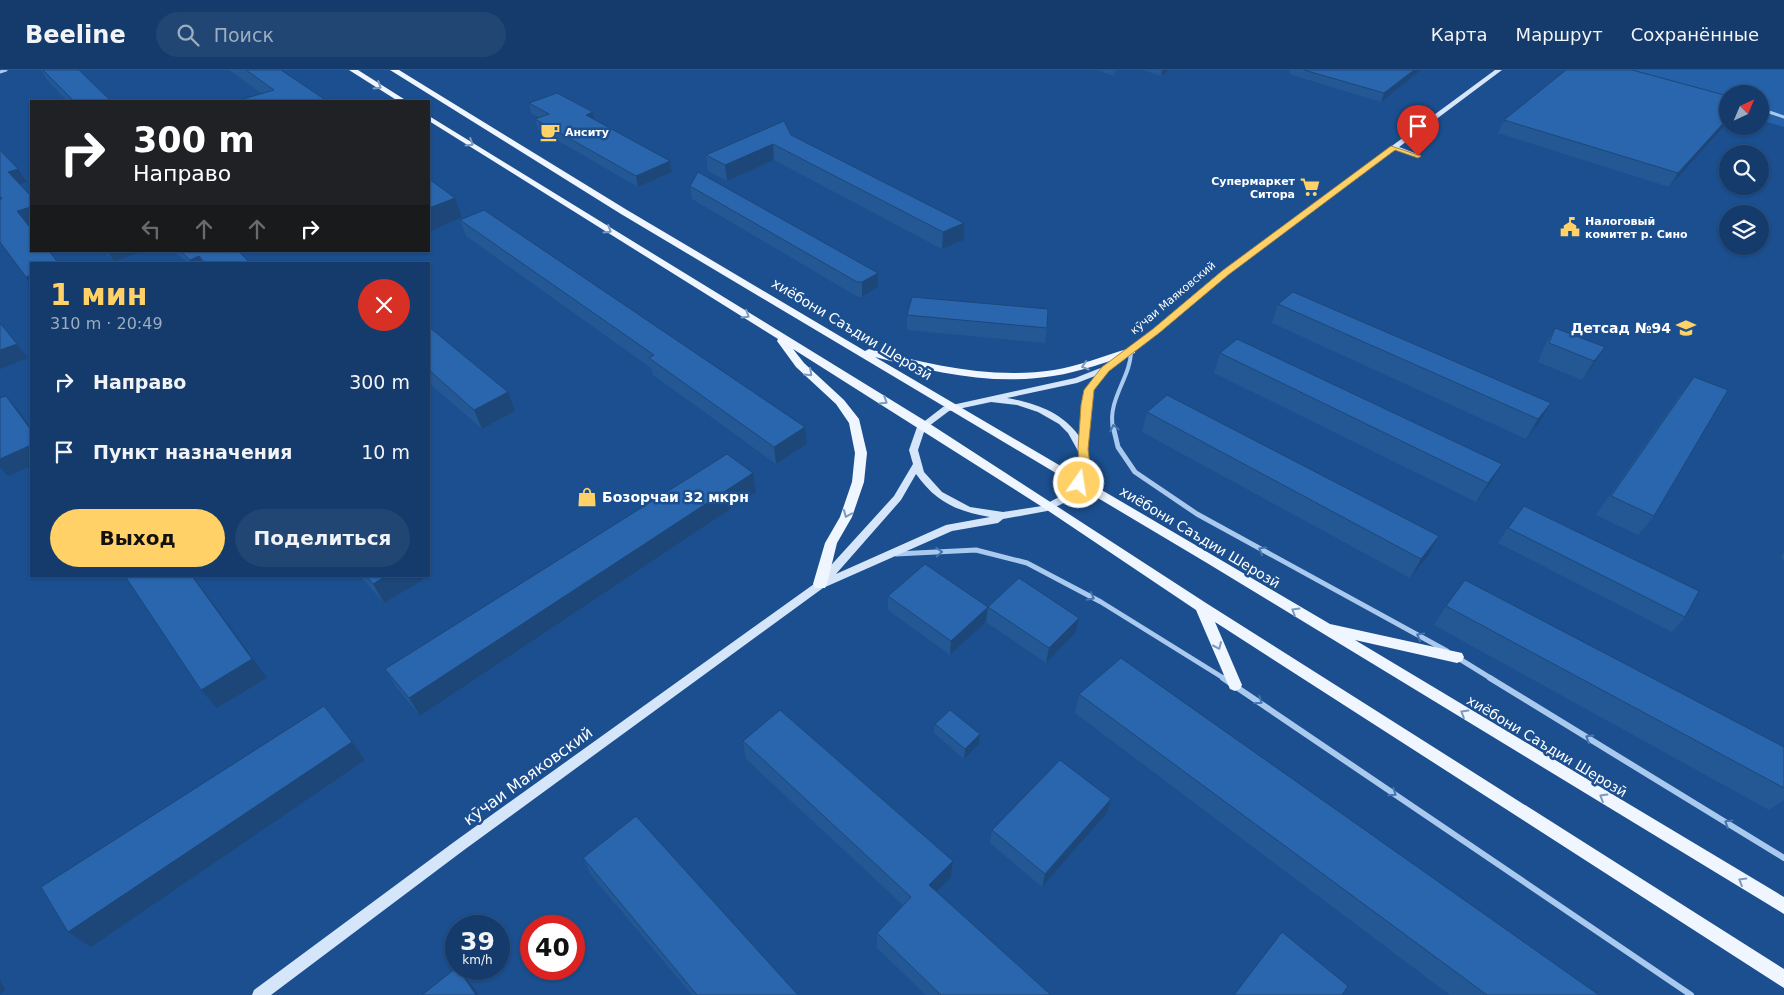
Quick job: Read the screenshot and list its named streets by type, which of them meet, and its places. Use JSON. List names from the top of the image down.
{
  "streets": {
    "main road": ["хиёбони Саъдии Шерозӣ"],
    "street": ["кӯчаи Маяковский"]
  },
  "crossings": [
    ["кӯчаи Маяковский", "хиёбони Саъдии Шерозӣ"]
  ],
  "places": {
    "cafe": ["Анситу"],
    "supermarket": ["Супермаркет Ситора"],
    "public building": ["Налоговый комитет р. Сино"],
    "school or university": ["Детсад №94"],
    "shop": ["Бозорчаи 32 мкрн"]
  },
  "north": "top right",
  "page": {
    "header": "Beeline",
    "search": "Поиск",
    "nav": ["Карта", "Маршрут", "Сохранённые"],
    "turn": ["300 m", "Направо"],
    "heading": ["1 мин", "310 m · 20:49"],
    "list": [
      {
        "name": "Направо",
        "value": "300 m"
      },
      {
        "name": "Пункт назначения",
        "value": "10 m"
      }
    ],
    "buttons": ["Выход", "Поделиться"],
    "speed": "39 km/h",
    "limit": "40"
  }
}
